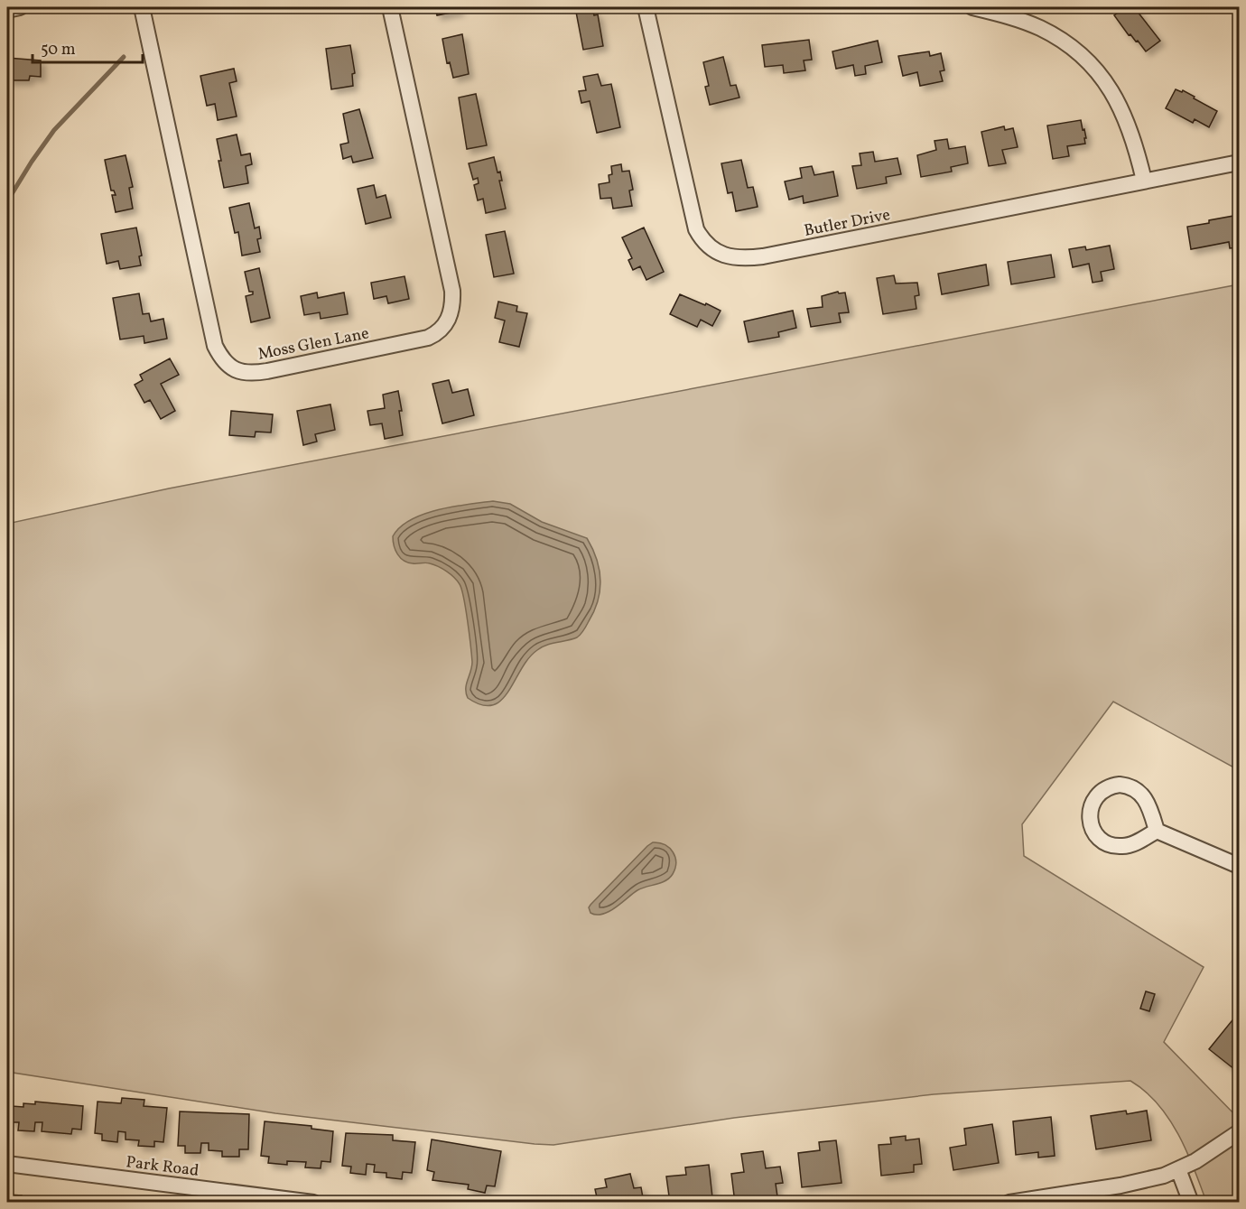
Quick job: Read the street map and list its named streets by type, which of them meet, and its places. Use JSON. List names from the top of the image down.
{
  "streets": {
    "street": ["Butler Drive", "Moss Glen Lane", "Park Road"]
  },
  "scale_bar": "50 m"
}
